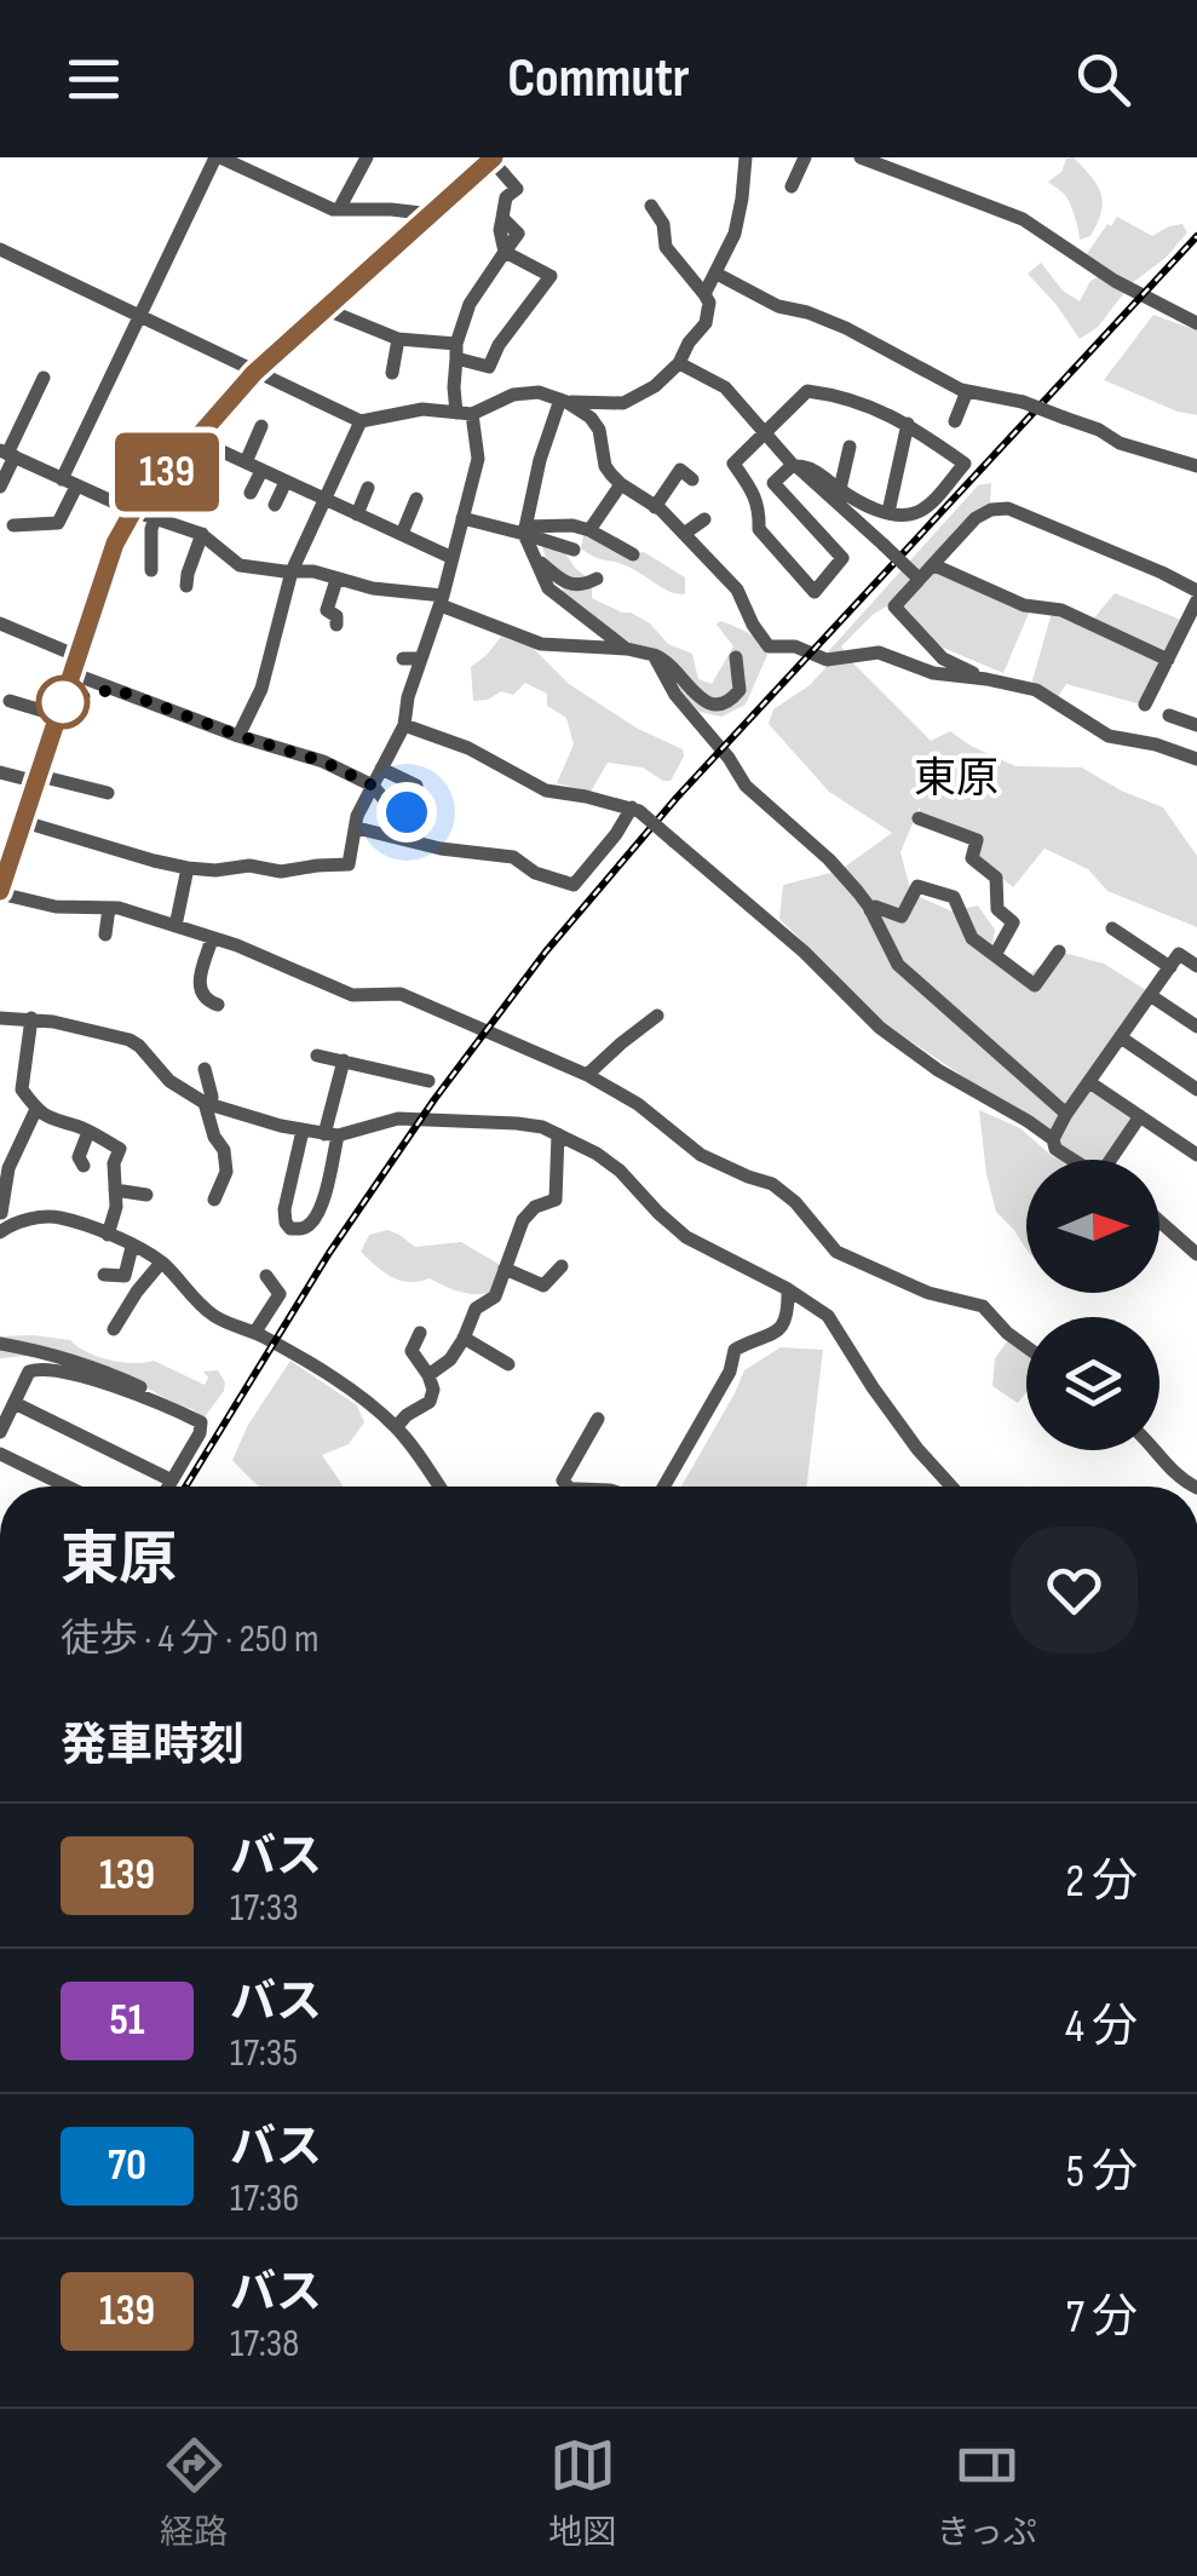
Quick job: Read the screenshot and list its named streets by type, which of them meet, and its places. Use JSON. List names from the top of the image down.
{
  "districts": ["東原"],
  "lines": ["bus line 139"],
  "north": "right",
  "page": {
    "header": "Commutr",
    "on_map": "139",
    "heading": [
      ["東原", "徒歩 · 4 分 · 250 m"],
      "発車時刻"
    ],
    "list": [
      {
        "mark": "139",
        "name": "バス",
        "note": "17:33",
        "value": "2 分"
      },
      {
        "mark": "51",
        "name": "バス",
        "note": "17:35",
        "value": "4 分"
      },
      {
        "mark": "70",
        "name": "バス",
        "note": "17:36",
        "value": "5 分"
      },
      {
        "mark": "139",
        "name": "バス",
        "note": "17:38",
        "value": "7 分"
      }
    ],
    "tabs": ["経路", "地図", "きっぷ"]
  }
}
